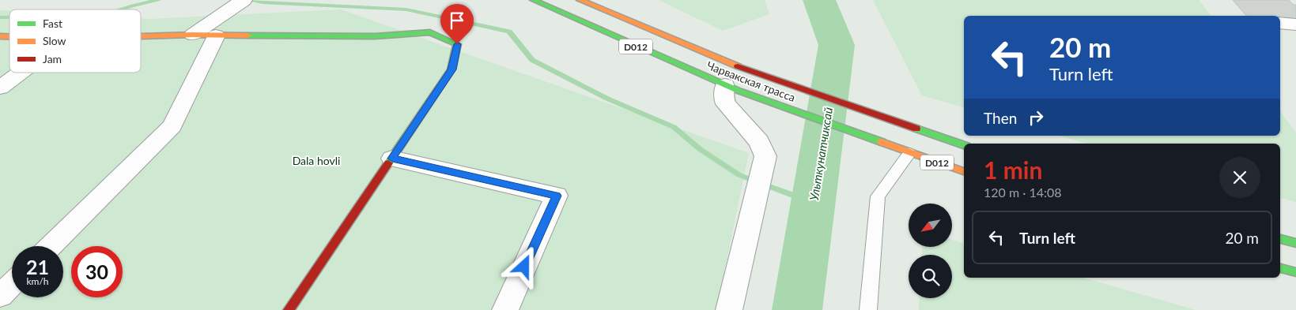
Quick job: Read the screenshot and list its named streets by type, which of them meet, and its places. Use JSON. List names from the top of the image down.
{
  "streets": {
    "main road": ["D012", "Чарвакская трасса"]
  },
  "water": ["Ульткунатчиксай"],
  "parks": ["Dala hovli"],
  "legend": ["Fast", "Slow", "Jam"],
  "north": "bottom left",
  "page": {
    "turn": ["20 m", "Turn left"],
    "then": "Then",
    "heading": ["1 min", "120 m · 14:08"],
    "list": [
      {
        "name": "Turn left",
        "value": "20 m"
      }
    ],
    "speed": "21 km/h",
    "limit": "30"
  }
}
